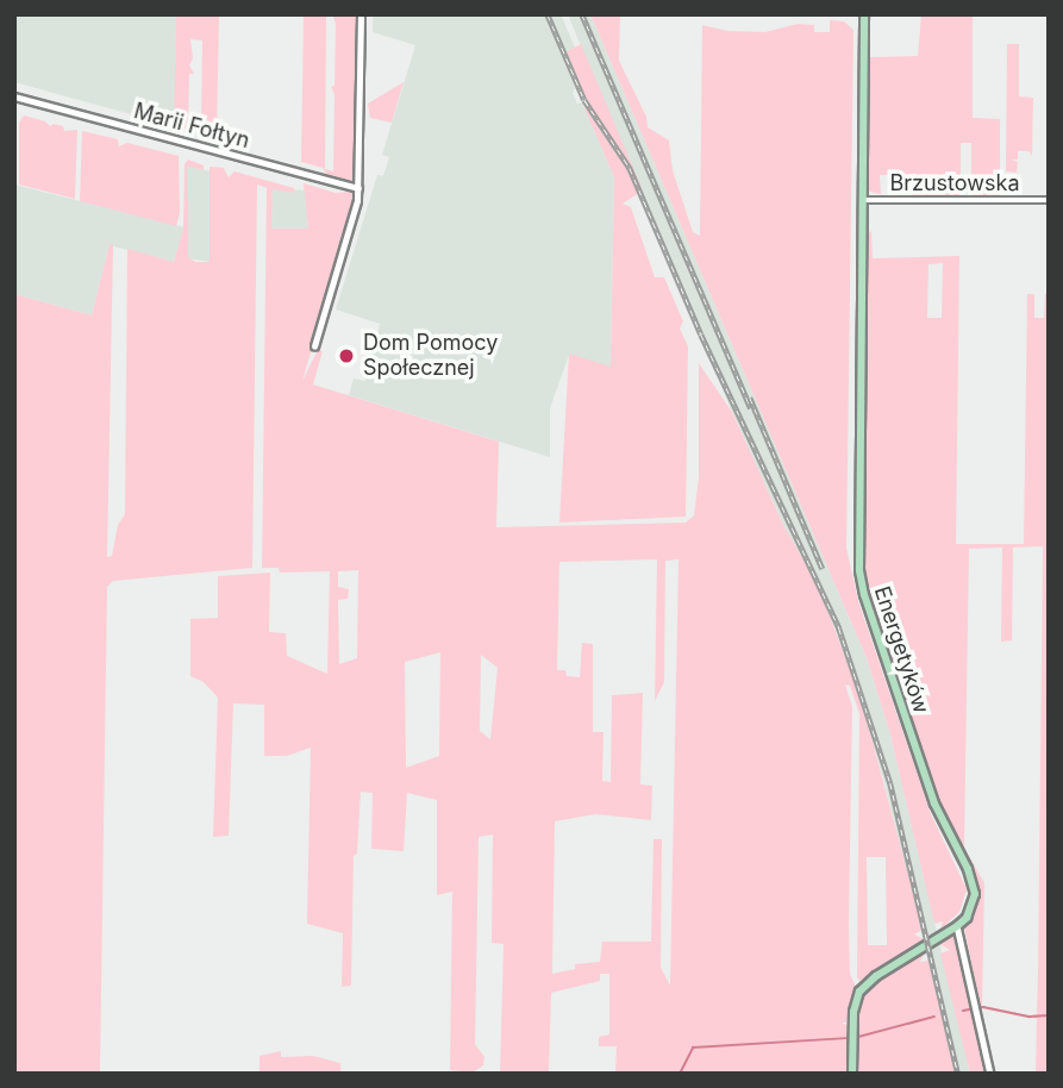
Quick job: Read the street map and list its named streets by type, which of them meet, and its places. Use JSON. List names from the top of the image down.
{
  "streets": {
    "main road": ["Energetyków"],
    "street": ["Marii Fołtyn", "Brzustowska"]
  },
  "crossings": [
    ["Brzustowska", "Energetyków"]
  ],
  "places": ["Dom Pomocy Społecznej"]
}
